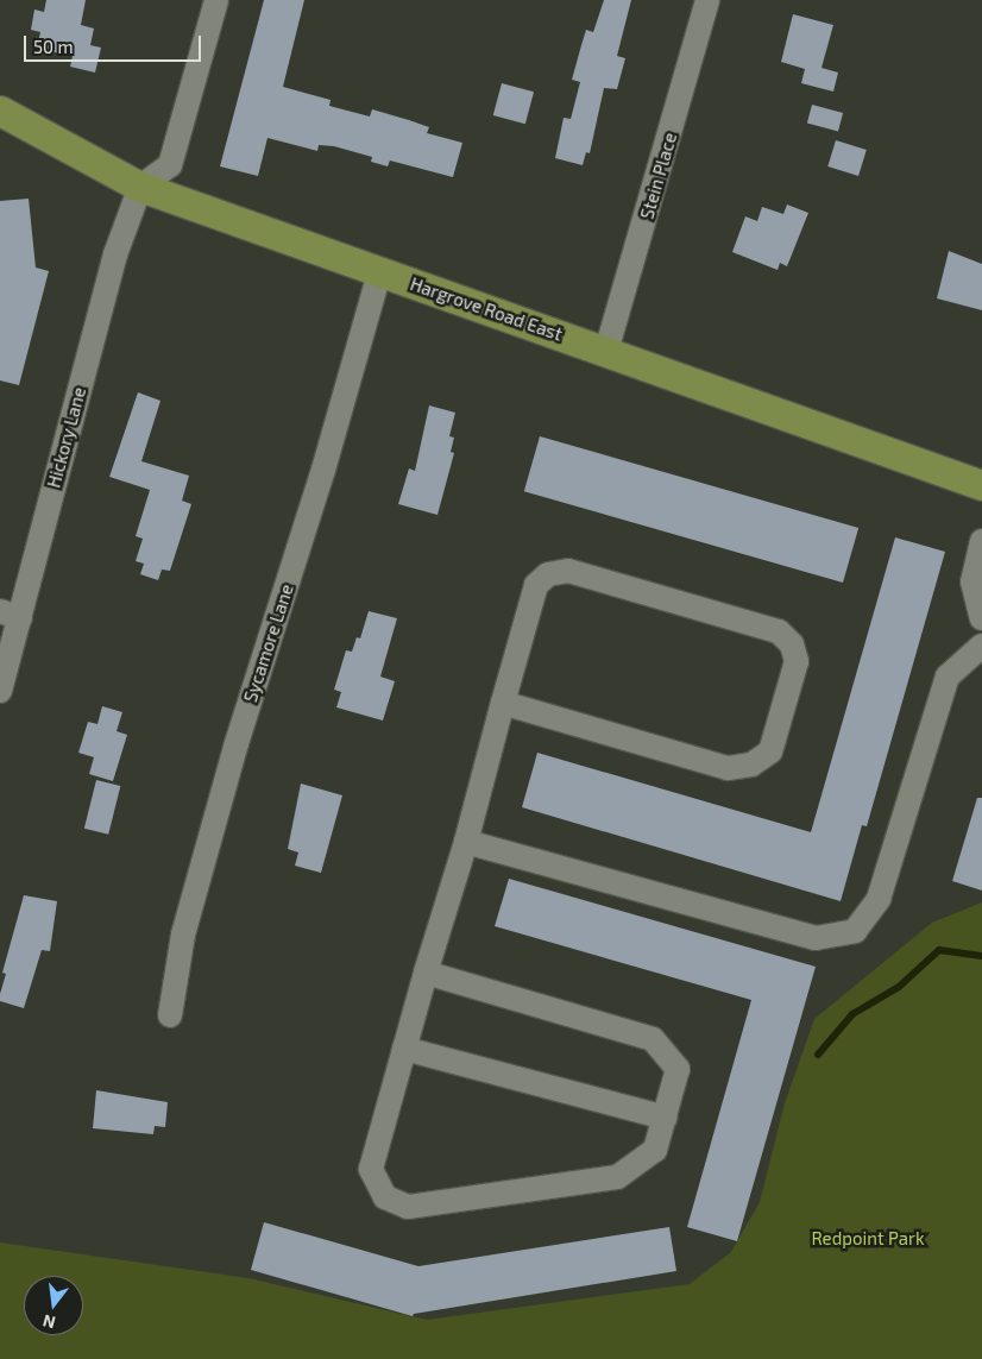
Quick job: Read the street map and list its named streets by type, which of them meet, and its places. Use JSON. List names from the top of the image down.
{
  "streets": {
    "main road": ["Hargrove Road East"],
    "street": ["Stein Place", "Hickory Lane", "Sycamore Lane"]
  },
  "crossings": [
    ["Stein Place", "Hargrove Road East"],
    ["Hargrove Road East", "Hickory Lane"],
    ["Hargrove Road East", "Sycamore Lane"]
  ],
  "parks": ["Redpoint Park"],
  "scale_bar": "50 m",
  "north": "bottom"
}
